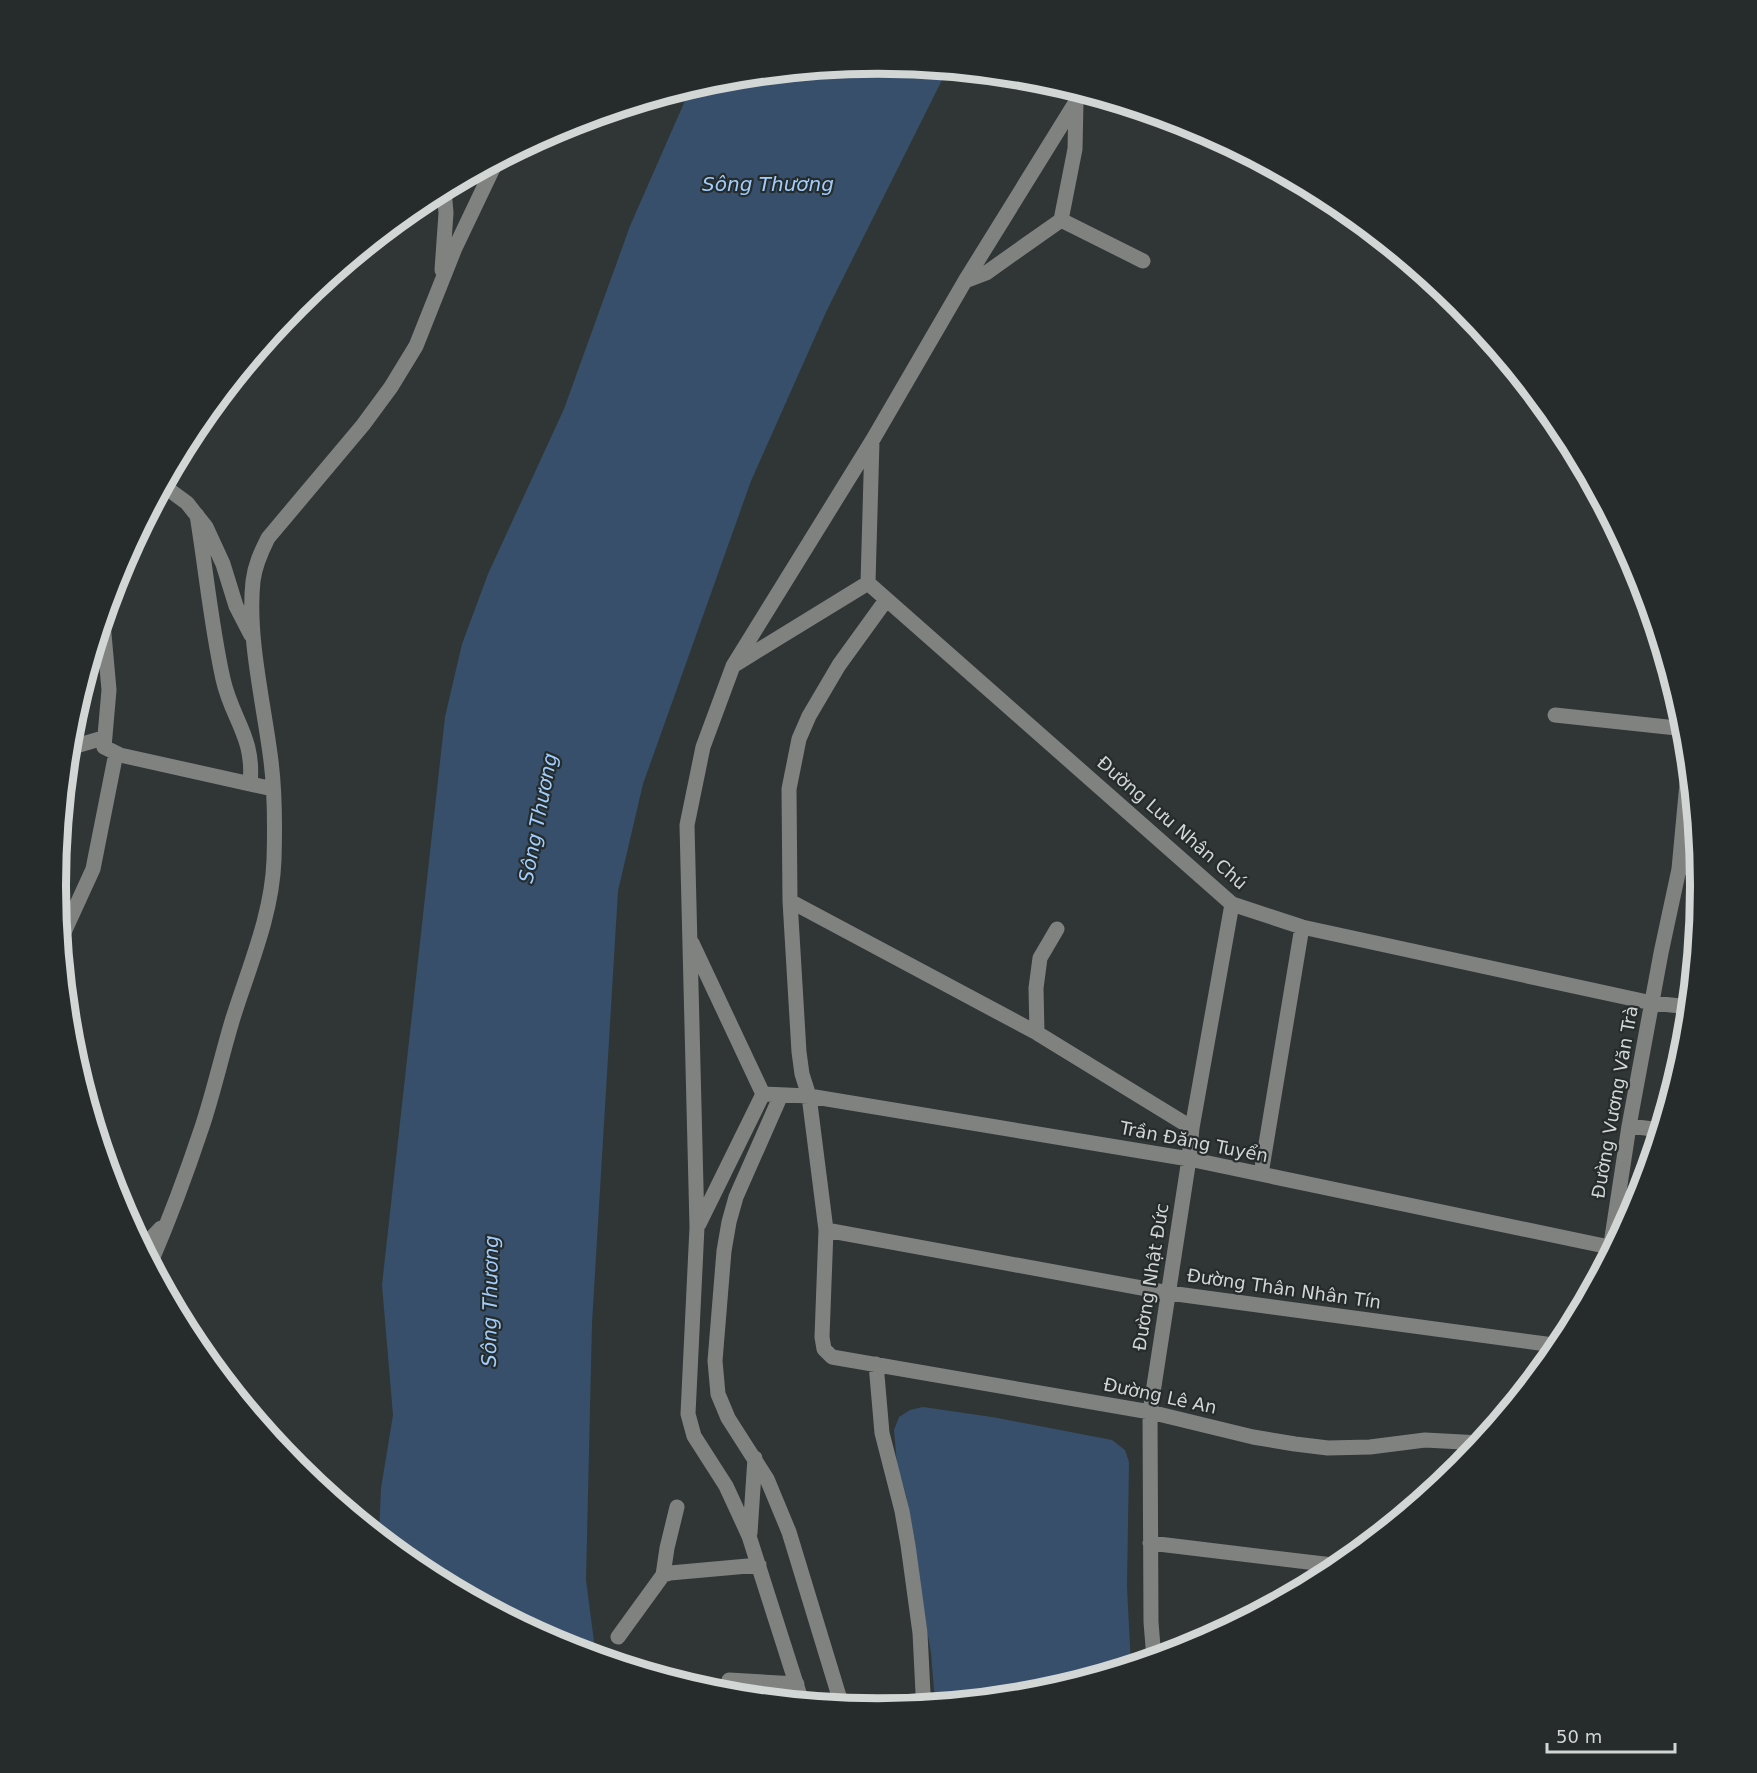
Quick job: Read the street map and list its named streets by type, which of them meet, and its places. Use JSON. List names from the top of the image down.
{
  "streets": {
    "street": [
      "Đường Lưu Nhân Chú",
      "Đường Vương Văn Trà",
      "Trần Đăng Tuyển",
      "Đường Nhật Đức",
      "Đường Thân Nhân Tín",
      "Đường Lê An"
    ]
  },
  "crossings": [
    ["Đường Lưu Nhân Chú", "Đường Vương Văn Trà"],
    ["Đường Lưu Nhân Chú", "Đường Nhật Đức"],
    ["Trần Đăng Tuyển", "Đường Nhật Đức"],
    ["Đường Nhật Đức", "Đường Thân Nhân Tín"],
    ["Đường Nhật Đức", "Đường Lê An"],
    ["Đường Thân Nhân Tín", "Đường Lê An"]
  ],
  "water": ["Sông Thương"],
  "scale_bar": "50 m"
}
